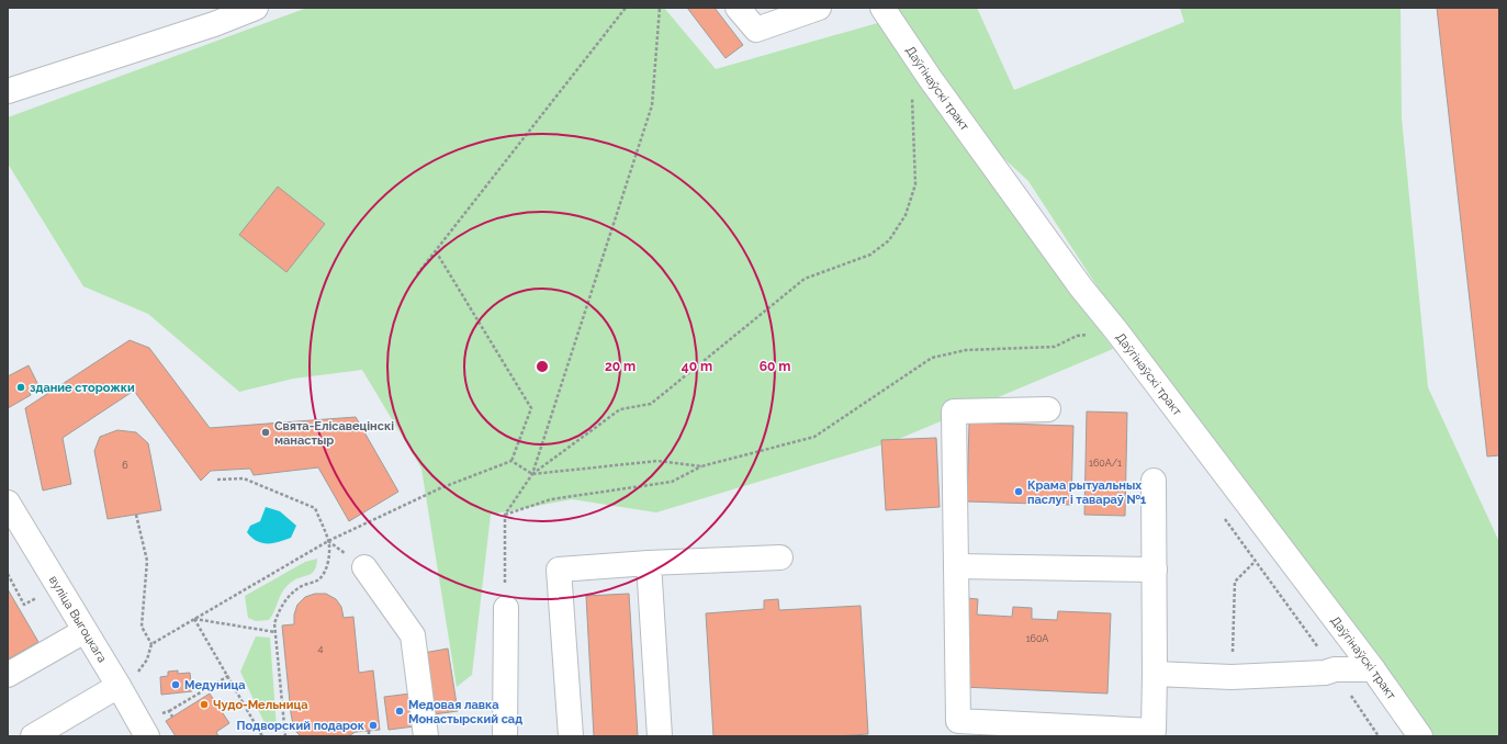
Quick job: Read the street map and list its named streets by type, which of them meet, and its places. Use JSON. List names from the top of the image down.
{
  "streets": {
    "street": ["Даўгінаўскі тракт", "вуліца Выгоцкага"]
  },
  "places": [
    "здание сторожки",
    "Свята-Елісавецінскі манастыр",
    "Крама рытуальных паслуг і тавараў №1",
    "Медуница",
    "Чудо-Мельница",
    "Медовая лавка Монастырский сад",
    "Подворский подарок"
  ],
  "house_numbers": [
    "160А/1",
    "6",
    "160А",
    "4"
  ],
  "rings": ["20 m", "40 m", "60 m"]
}
